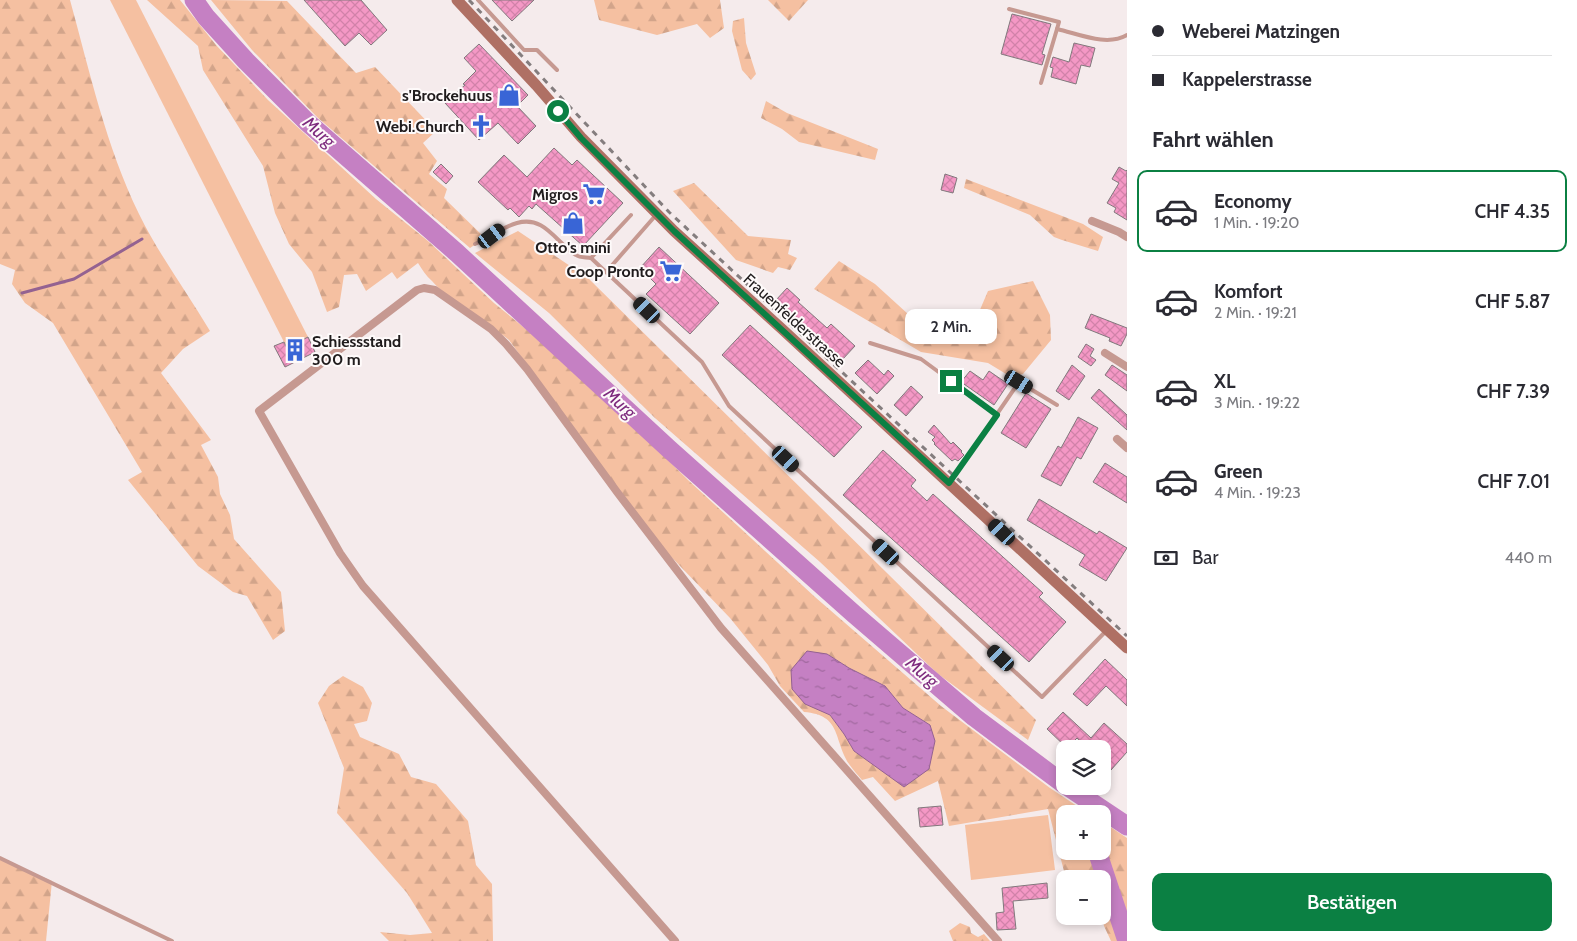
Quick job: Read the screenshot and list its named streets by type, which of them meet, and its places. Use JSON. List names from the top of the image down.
{
  "streets": {
    "main road": ["Frauenfelderstrasse"]
  },
  "water": ["Murg"],
  "places": {
    "shop": ["s'Brockehuus", "Otto's mini"],
    "church": ["Webi.Church"],
    "supermarket": ["Migros", "Coop Pronto"],
    "building": ["Schiessstand 300 m"]
  },
  "page": {
    "banner": ["Weberei Matzingen", "Kappelerstrasse"],
    "heading": "Fahrt wählen",
    "list": [
      {
        "name": "Economy",
        "note": "1 Min. · 19:20",
        "value": "CHF 4.35"
      },
      {
        "name": "Komfort",
        "note": "2 Min. · 19:21",
        "value": "CHF 5.87"
      },
      {
        "name": "XL",
        "note": "3 Min. · 19:22",
        "value": "CHF 7.39"
      },
      {
        "name": "Green",
        "note": "4 Min. · 19:23",
        "value": "CHF 7.01"
      }
    ],
    "bubble": "2 Min.",
    "pay": ["Bar", "440 m"],
    "map_buttons": ["+", "−"],
    "buttons": "Bestätigen"
  }
}
